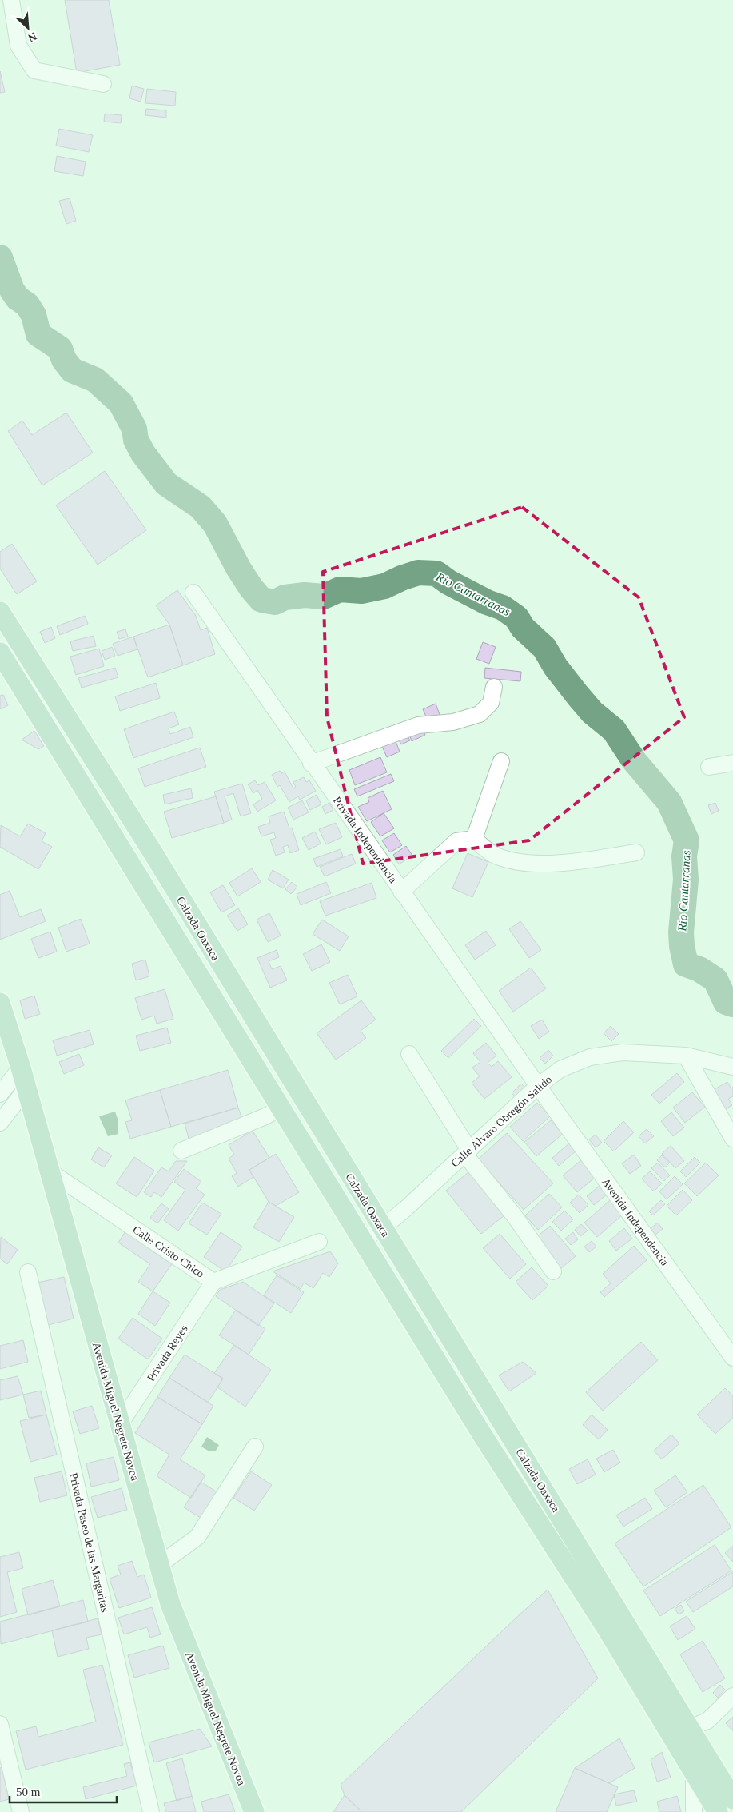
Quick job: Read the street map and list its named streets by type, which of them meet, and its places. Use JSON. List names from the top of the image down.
{
  "streets": {
    "main road": ["Calzada Oaxaca", "Avenida Miguel Negrete Novoa"],
    "street": [
      "Privada Independencia",
      "Calle Álvaro Obregón Salido",
      "Avenida Independencia",
      "Calle Cristo Chico",
      "Privada Reyes",
      "Privada Paseo de las Margaritas"
    ]
  },
  "crossings": [
    ["Privada Independencia", "Calle Álvaro Obregón Salido"],
    ["Privada Independencia", "Avenida Independencia"],
    ["Calzada Oaxaca", "Calle Álvaro Obregón Salido"],
    ["Calle Álvaro Obregón Salido", "Avenida Independencia"],
    ["Calle Cristo Chico", "Privada Reyes"],
    ["Calle Cristo Chico", "Avenida Miguel Negrete Novoa"],
    ["Privada Reyes", "Avenida Miguel Negrete Novoa"]
  ],
  "water": ["Rio Cantarranas"],
  "scale_bar": "50 m",
  "north": "bottom right"
}
